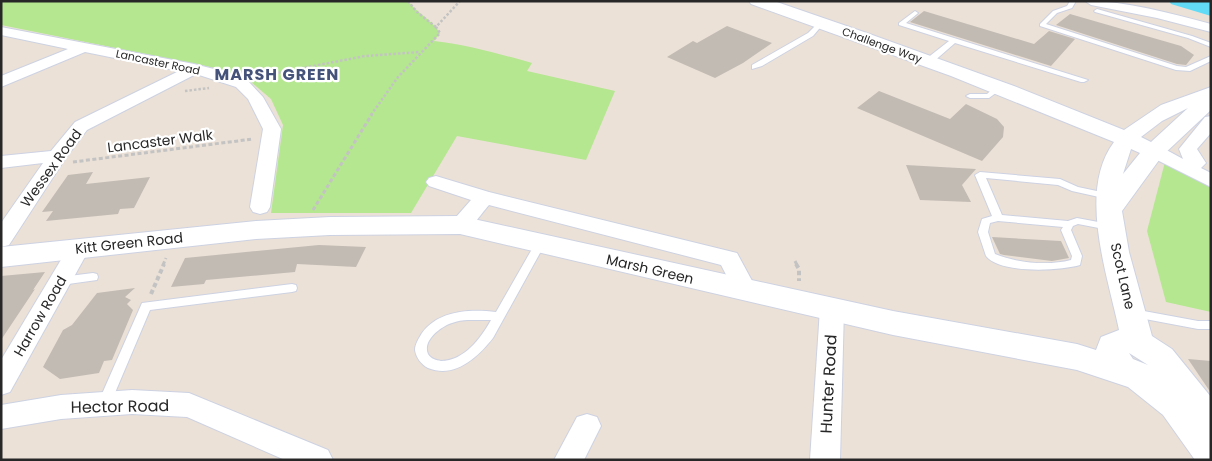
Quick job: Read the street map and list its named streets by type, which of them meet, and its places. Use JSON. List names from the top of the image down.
{
  "streets": {
    "street": [
      "Challenge Way",
      "Lancaster Road",
      "Wessex Road",
      "Kitt Green Road",
      "Marsh Green",
      "Scot Lane",
      "Harrow Road",
      "Hunter Road",
      "Hector Road"
    ],
    "path": ["Lancaster Walk"]
  },
  "crossings": [
    ["Challenge Way", "Scot Lane"],
    ["Lancaster Road", "Lancaster Walk"],
    ["Lancaster Road", "Wessex Road"],
    ["Lancaster Road", "Kitt Green Road"],
    ["Lancaster Road", "Marsh Green"],
    ["Lancaster Walk", "Wessex Road"],
    ["Kitt Green Road", "Marsh Green"],
    ["Kitt Green Road", "Harrow Road"],
    ["Marsh Green", "Scot Lane"],
    ["Marsh Green", "Hunter Road"]
  ],
  "districts": ["MARSH GREEN"]
}
